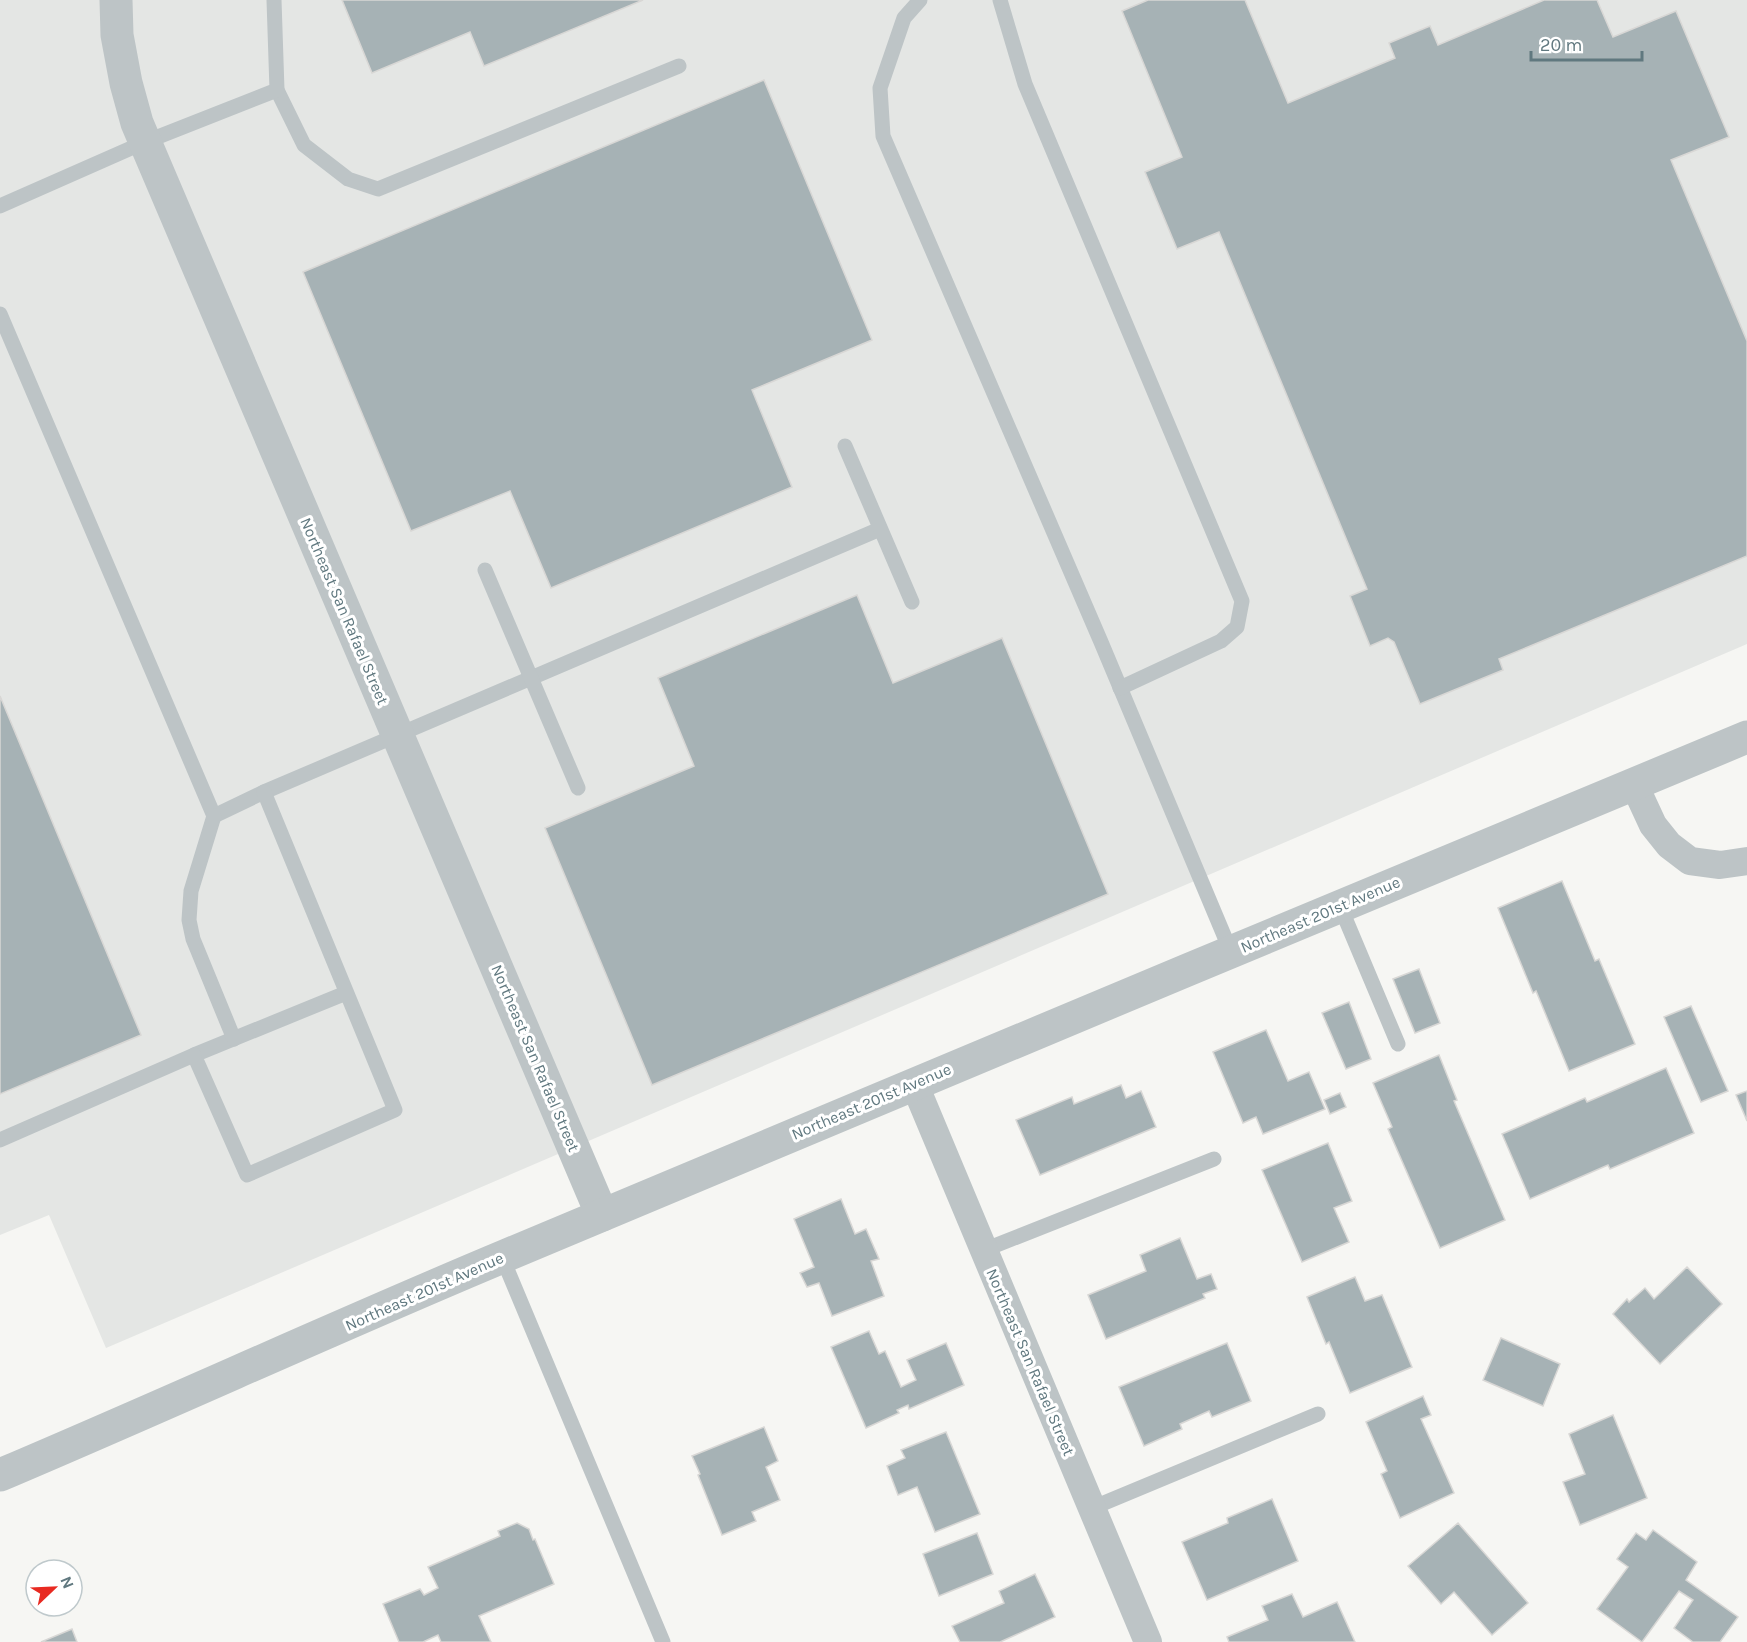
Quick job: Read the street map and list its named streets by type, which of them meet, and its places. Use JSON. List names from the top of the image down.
{
  "streets": {
    "street": ["Northeast San Rafael Street", "Northeast 201st Avenue"]
  },
  "crossings": [
    ["Northeast San Rafael Street", "Northeast 201st Avenue"]
  ],
  "scale_bar": "20 m",
  "north": "top right"
}
